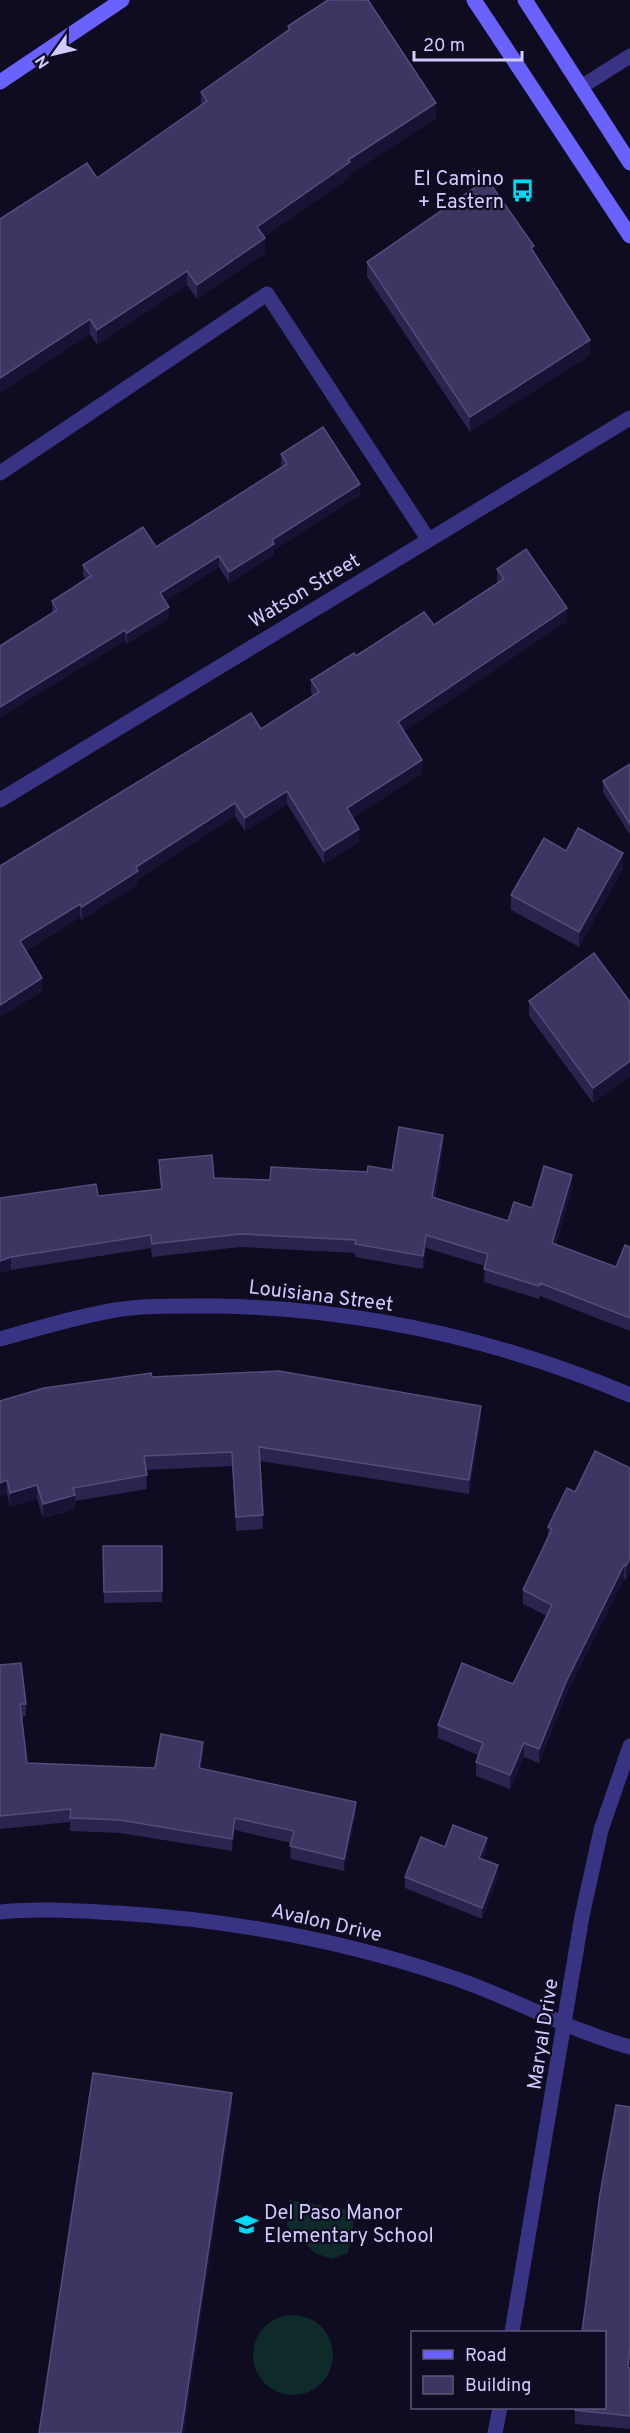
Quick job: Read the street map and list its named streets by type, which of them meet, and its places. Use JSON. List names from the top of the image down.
{
  "streets": {
    "street": [
      "Watson Street",
      "Louisiana Street",
      "Avalon Drive",
      "Maryal Drive"
    ]
  },
  "crossings": [
    ["Avalon Drive", "Maryal Drive"]
  ],
  "places": {
    "bus stop": ["El Camino + Eastern"],
    "school or university": ["Del Paso Manor Elementary School"]
  },
  "legend": ["Road", "Building"],
  "scale_bar": "20 m",
  "north": "bottom left"
}
